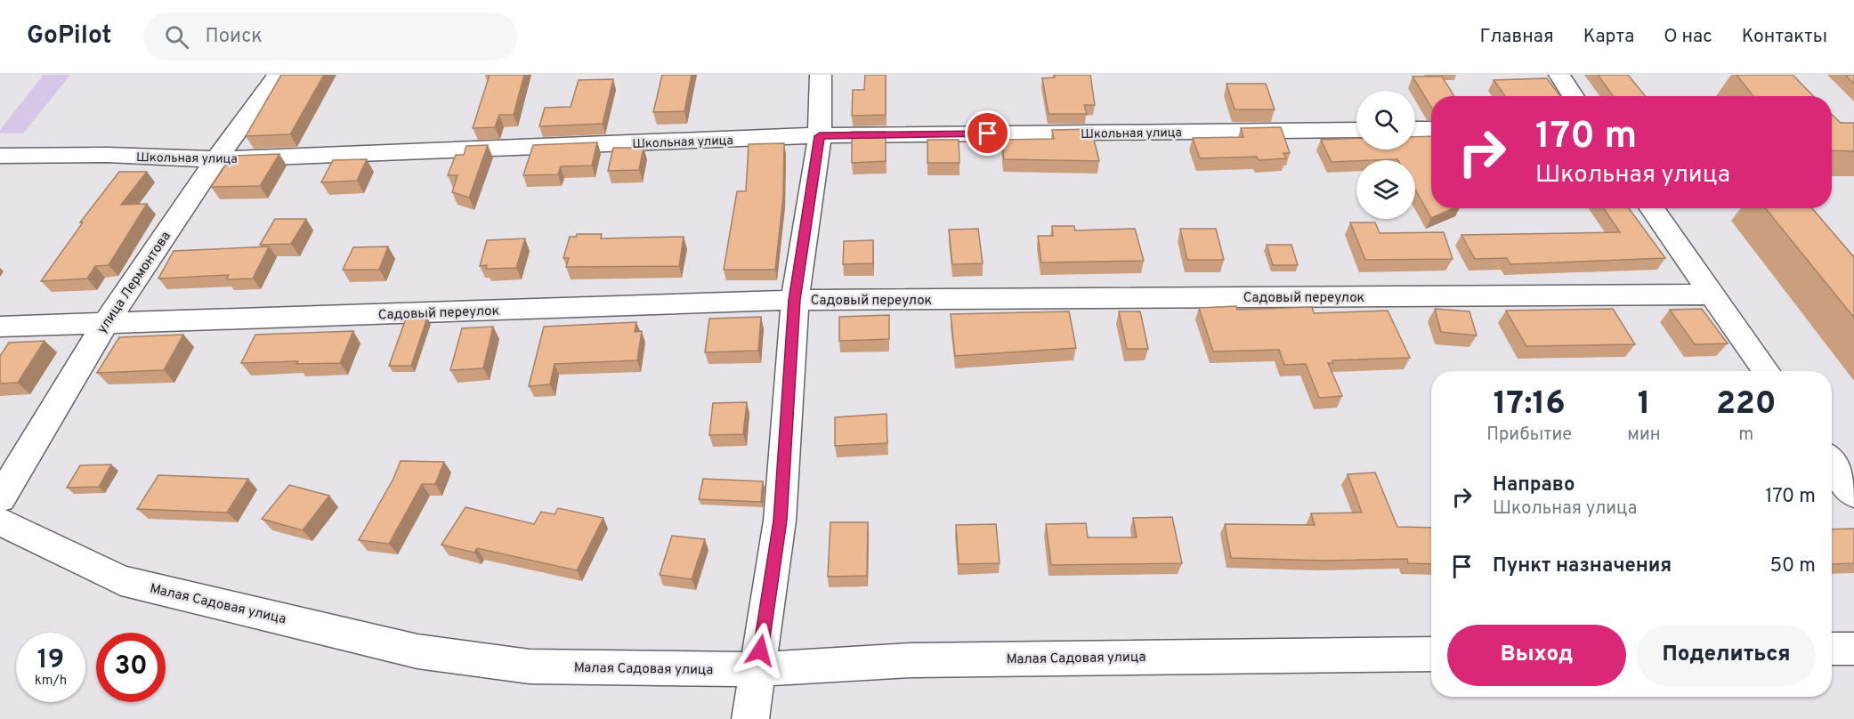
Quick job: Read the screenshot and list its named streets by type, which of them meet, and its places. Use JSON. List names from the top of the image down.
{
  "streets": {
    "street": [
      "Школьная улица",
      "улица Лермонтова",
      "Садовый переулок",
      "Малая Садовая улица"
    ]
  },
  "crossings": [
    ["Школьная улица", "улица Лермонтова"],
    ["улица Лермонтова", "Садовый переулок"]
  ],
  "page": {
    "header": "GoPilot",
    "search": "Поиск",
    "nav": [
      "Главная",
      "Карта",
      "О нас",
      "Контакты"
    ],
    "turn": ["170 m", "Школьная улица"],
    "eta": [
      "17:16",
      "Прибытие",
      "1",
      "мин",
      "220",
      "m"
    ],
    "list": [
      {
        "name": "Направо",
        "note": "Школьная улица",
        "value": "170 m"
      },
      {
        "name": "Пункт назначения",
        "value": "50 m"
      }
    ],
    "buttons": ["Выход", "Поделиться"],
    "speed": "19 km/h",
    "limit": "30"
  }
}
